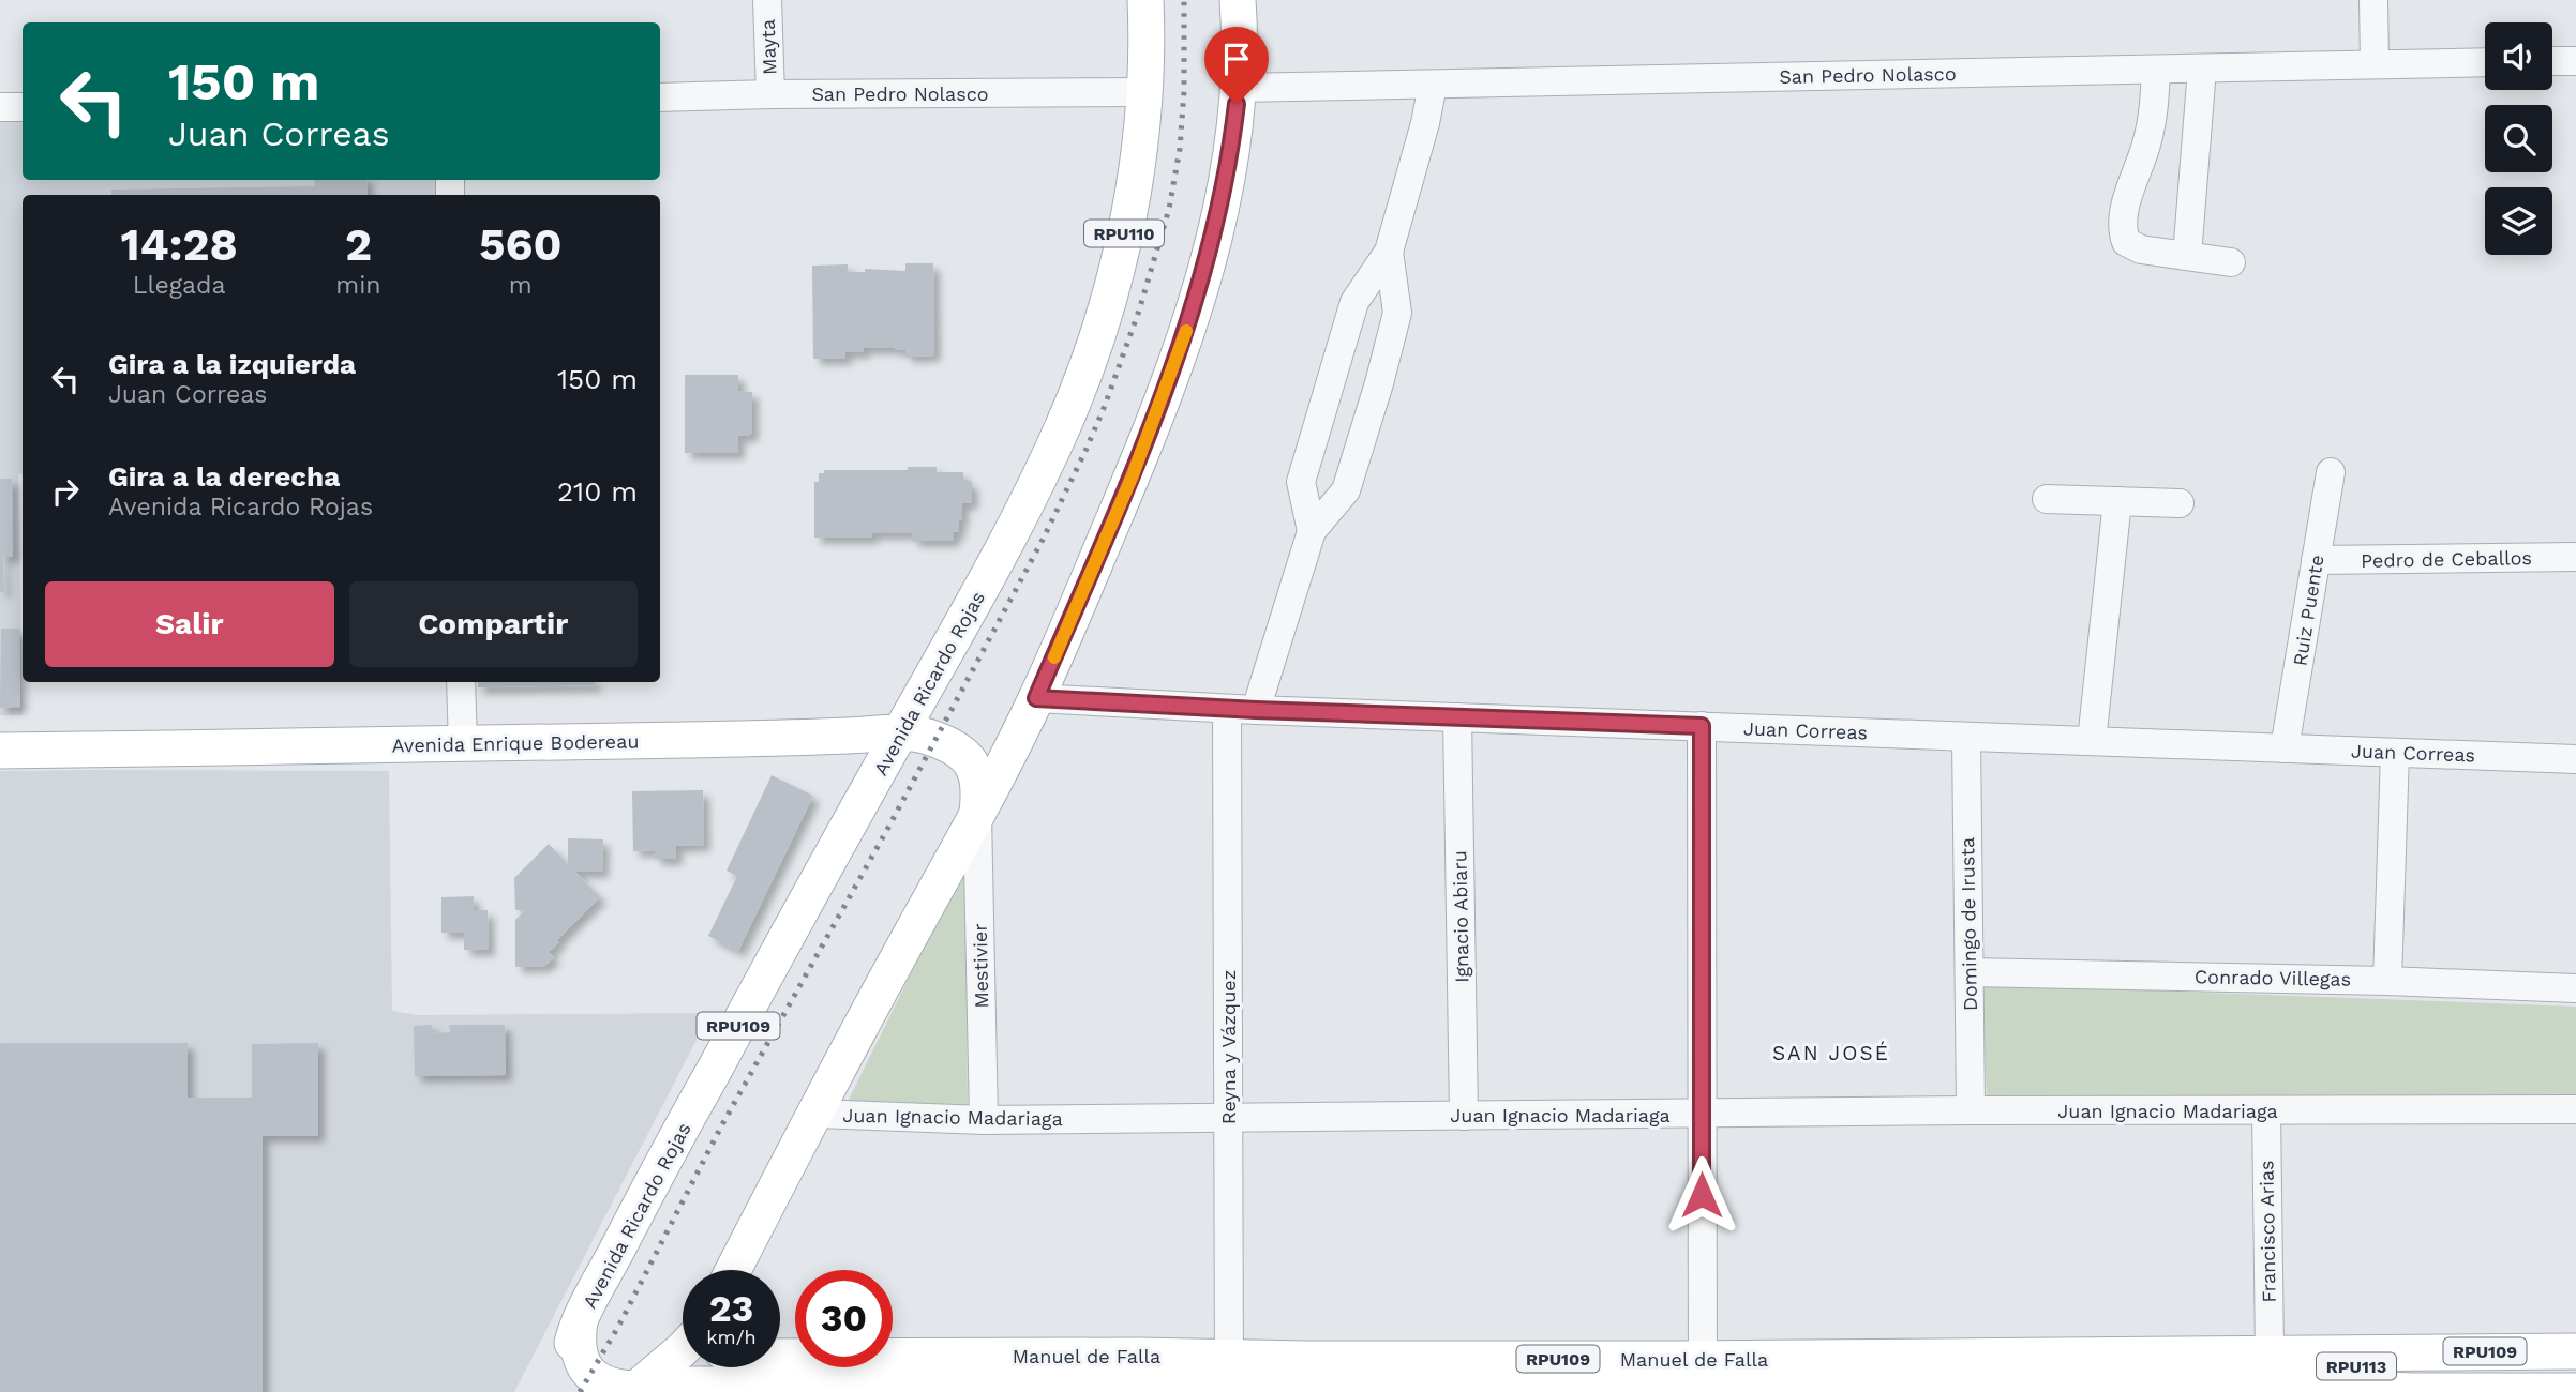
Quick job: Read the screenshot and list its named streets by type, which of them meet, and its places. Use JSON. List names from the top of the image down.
{
  "streets": {
    "main road": [
      "RPU110",
      "Avenida Ricardo Rojas",
      "Avenida Enrique Bodereau",
      "RPU109",
      "Manuel de Falla",
      "RPU113"
    ],
    "street": [
      "Mayta",
      "San Pedro Nolasco",
      "Pedro de Ceballos",
      "Ruiz Puente",
      "Juan Correas",
      "Ignacio Abiaru",
      "Domingo de Irusta",
      "Mestivier",
      "Conrado Villegas",
      "Reyna y Vázquez",
      "Juan Ignacio Madariaga",
      "Francisco Arias"
    ]
  },
  "crossings": [
    ["Mayta", "San Pedro Nolasco"],
    ["San Pedro Nolasco", "Avenida Ricardo Rojas"],
    ["Pedro de Ceballos", "Ruiz Puente"],
    ["Ruiz Puente", "Juan Correas"],
    ["Avenida Ricardo Rojas", "Avenida Enrique Bodereau"],
    ["Avenida Ricardo Rojas", "Manuel de Falla"],
    ["Juan Correas", "Ignacio Abiaru"],
    ["Juan Correas", "Domingo de Irusta"],
    ["Juan Correas", "Reyna y Vázquez"],
    ["Avenida Enrique Bodereau", "Mestivier"],
    ["Ignacio Abiaru", "Juan Ignacio Madariaga"],
    ["Domingo de Irusta", "Conrado Villegas"],
    ["Domingo de Irusta", "Juan Ignacio Madariaga"],
    ["Mestivier", "Juan Ignacio Madariaga"],
    ["Reyna y Vázquez", "Juan Ignacio Madariaga"],
    ["Reyna y Vázquez", "Manuel de Falla"],
    ["Juan Ignacio Madariaga", "Francisco Arias"],
    ["Francisco Arias", "Manuel de Falla"],
    ["Francisco Arias", "RPU113"],
    ["Manuel de Falla", "RPU113"]
  ],
  "districts": ["SAN JOSÉ"],
  "page": {
    "turn": ["150 m", "Juan Correas"],
    "eta": [
      "14:28",
      "Llegada",
      "2",
      "min",
      "560",
      "m"
    ],
    "list": [
      {
        "name": "Gira a la izquierda",
        "note": "Juan Correas",
        "value": "150 m"
      },
      {
        "name": "Gira a la derecha",
        "note": "Avenida Ricardo Rojas",
        "value": "210 m"
      }
    ],
    "buttons": ["Salir", "Compartir"],
    "speed": "23 km/h",
    "limit": "30"
  }
}
